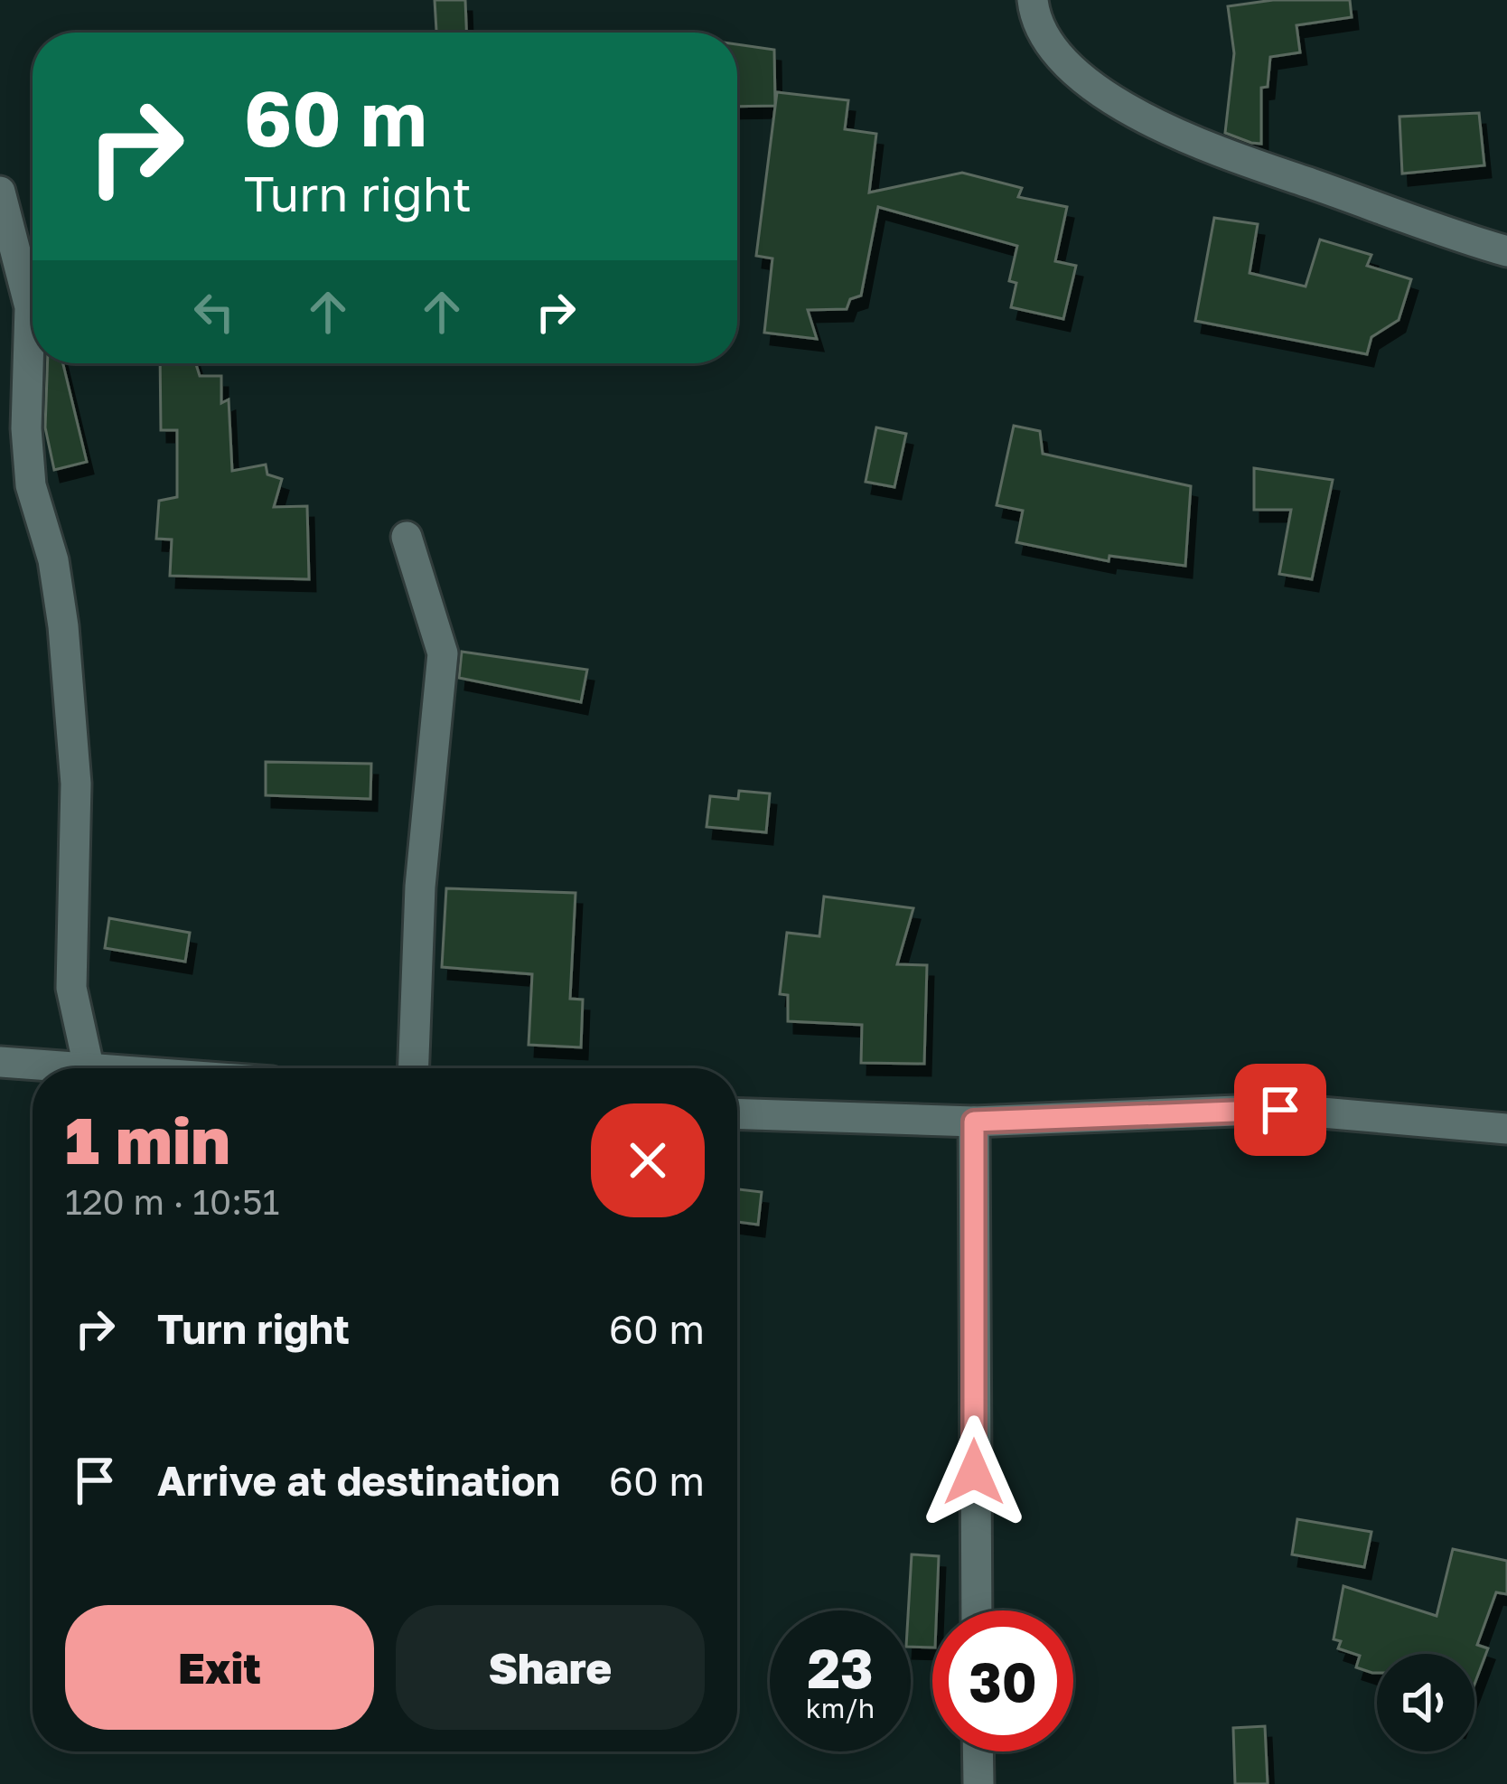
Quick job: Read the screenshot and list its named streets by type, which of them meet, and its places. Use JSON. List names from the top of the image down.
{
  "page": {
    "turn": ["60 m", "Turn right"],
    "heading": ["1 min", "120 m · 10:51"],
    "list": [
      {
        "name": "Turn right",
        "value": "60 m"
      },
      {
        "name": "Arrive at destination",
        "value": "60 m"
      }
    ],
    "buttons": ["Exit", "Share"],
    "speed": "23 km/h",
    "limit": "30"
  }
}
